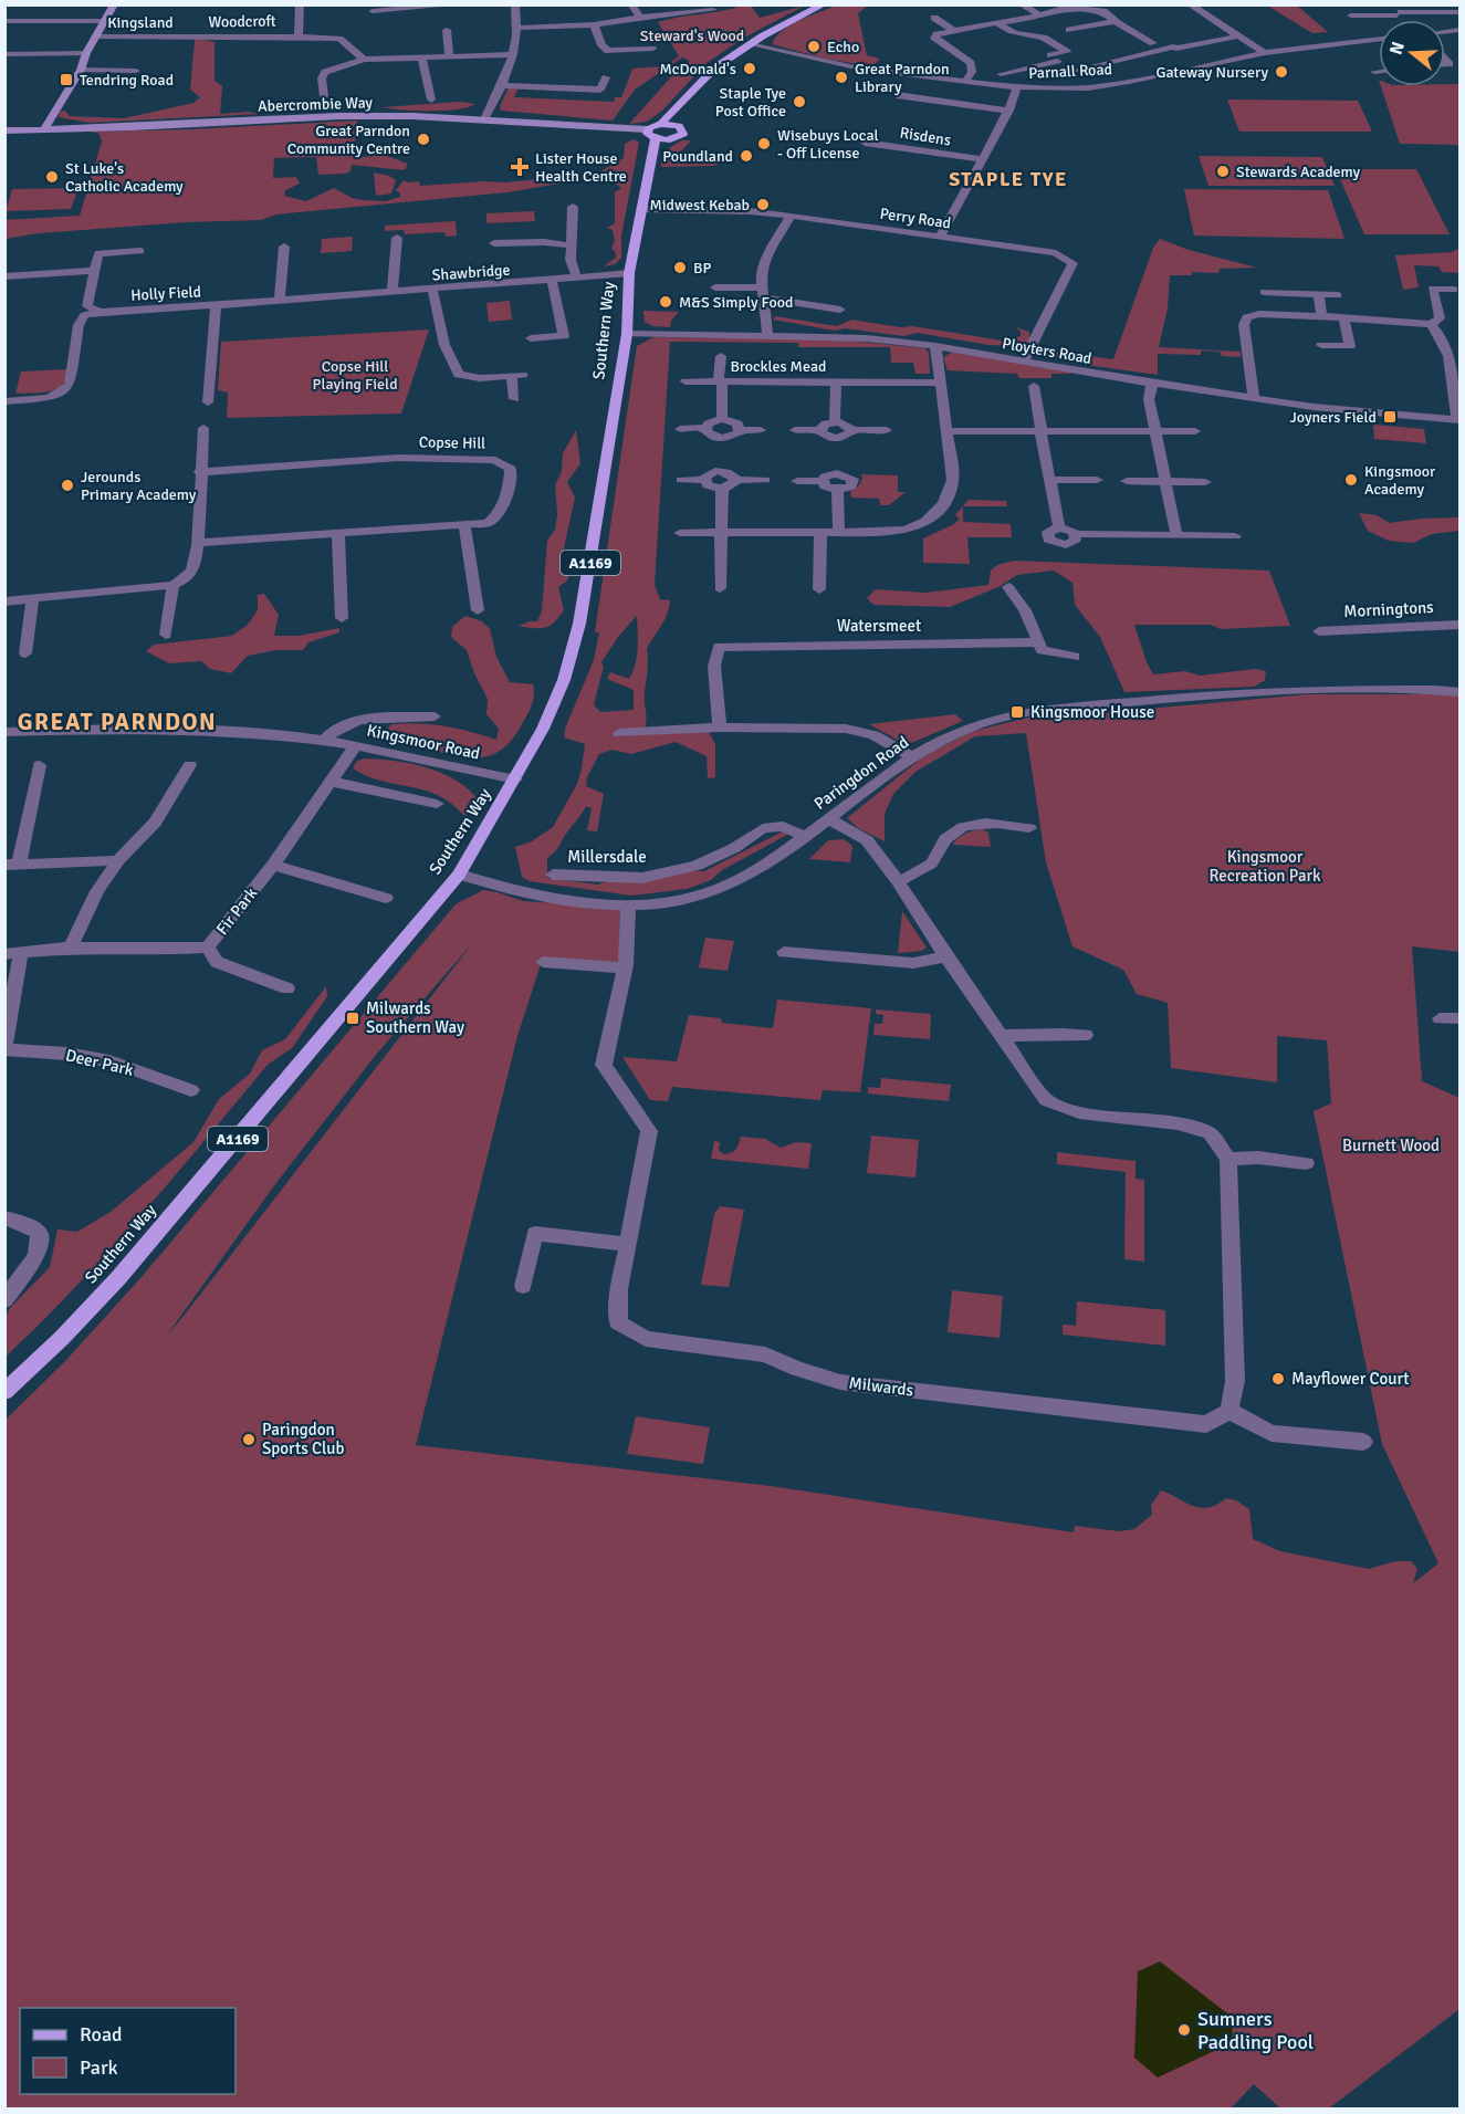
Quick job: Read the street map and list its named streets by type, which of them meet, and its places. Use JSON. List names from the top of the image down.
{
  "streets": {
    "main road": ["Southern Way", "A1169"],
    "street": [
      "Woodcroft",
      "Kingsland",
      "Parnall Road",
      "Abercrombie Way",
      "Risdens",
      "Perry Road",
      "Shawbridge",
      "Holly Field",
      "Ployters Road",
      "Brockles Mead",
      "Copse Hill",
      "Morningtons",
      "Watersmeet",
      "Kingsmoor Road",
      "Paringdon Road",
      "Millersdale",
      "Fir Park",
      "Deer Park",
      "Milwards"
    ]
  },
  "crossings": [
    ["Woodcroft", "Kingsland"],
    ["Abercrombie Way", "Southern Way"],
    ["Perry Road", "Southern Way"],
    ["Perry Road", "Ployters Road"],
    ["Shawbridge", "Holly Field"],
    ["Shawbridge", "Southern Way"],
    ["Southern Way", "Ployters Road"],
    ["Southern Way", "Kingsmoor Road"],
    ["Southern Way", "Paringdon Road"],
    ["Kingsmoor Road", "Fir Park"],
    ["Paringdon Road", "Millersdale"],
    ["Paringdon Road", "Milwards"]
  ],
  "districts": ["STAPLE TYE", "GREAT PARNDON"],
  "parks": [
    "Steward's Wood",
    "Copse Hill Playing Field",
    "Kingsmoor Recreation Park",
    "Burnett Wood"
  ],
  "places": {
    "other": [
      "Echo",
      "McDonald's",
      "Gateway Nursery",
      "Great Parndon Library",
      "Staple Tye Post Office",
      "Great Parndon Community Centre",
      "Wisebuys Local - Off License",
      "Poundland",
      "Stewards Academy",
      "St Luke's Catholic Academy",
      "Midwest Kebab",
      "BP",
      "M&S Simply Food",
      "Kingsmoor Academy",
      "Jerounds Primary Academy",
      "Mayflower Court",
      "Paringdon Sports Club",
      "Sumners Paddling Pool"
    ],
    "transit": [
      "Tendring Road",
      "Joyners Field",
      "Kingsmoor House",
      "Milwards Southern Way"
    ],
    "health": ["Lister House Health Centre"]
  },
  "legend": ["Road", "Park"],
  "north": "left"
}
